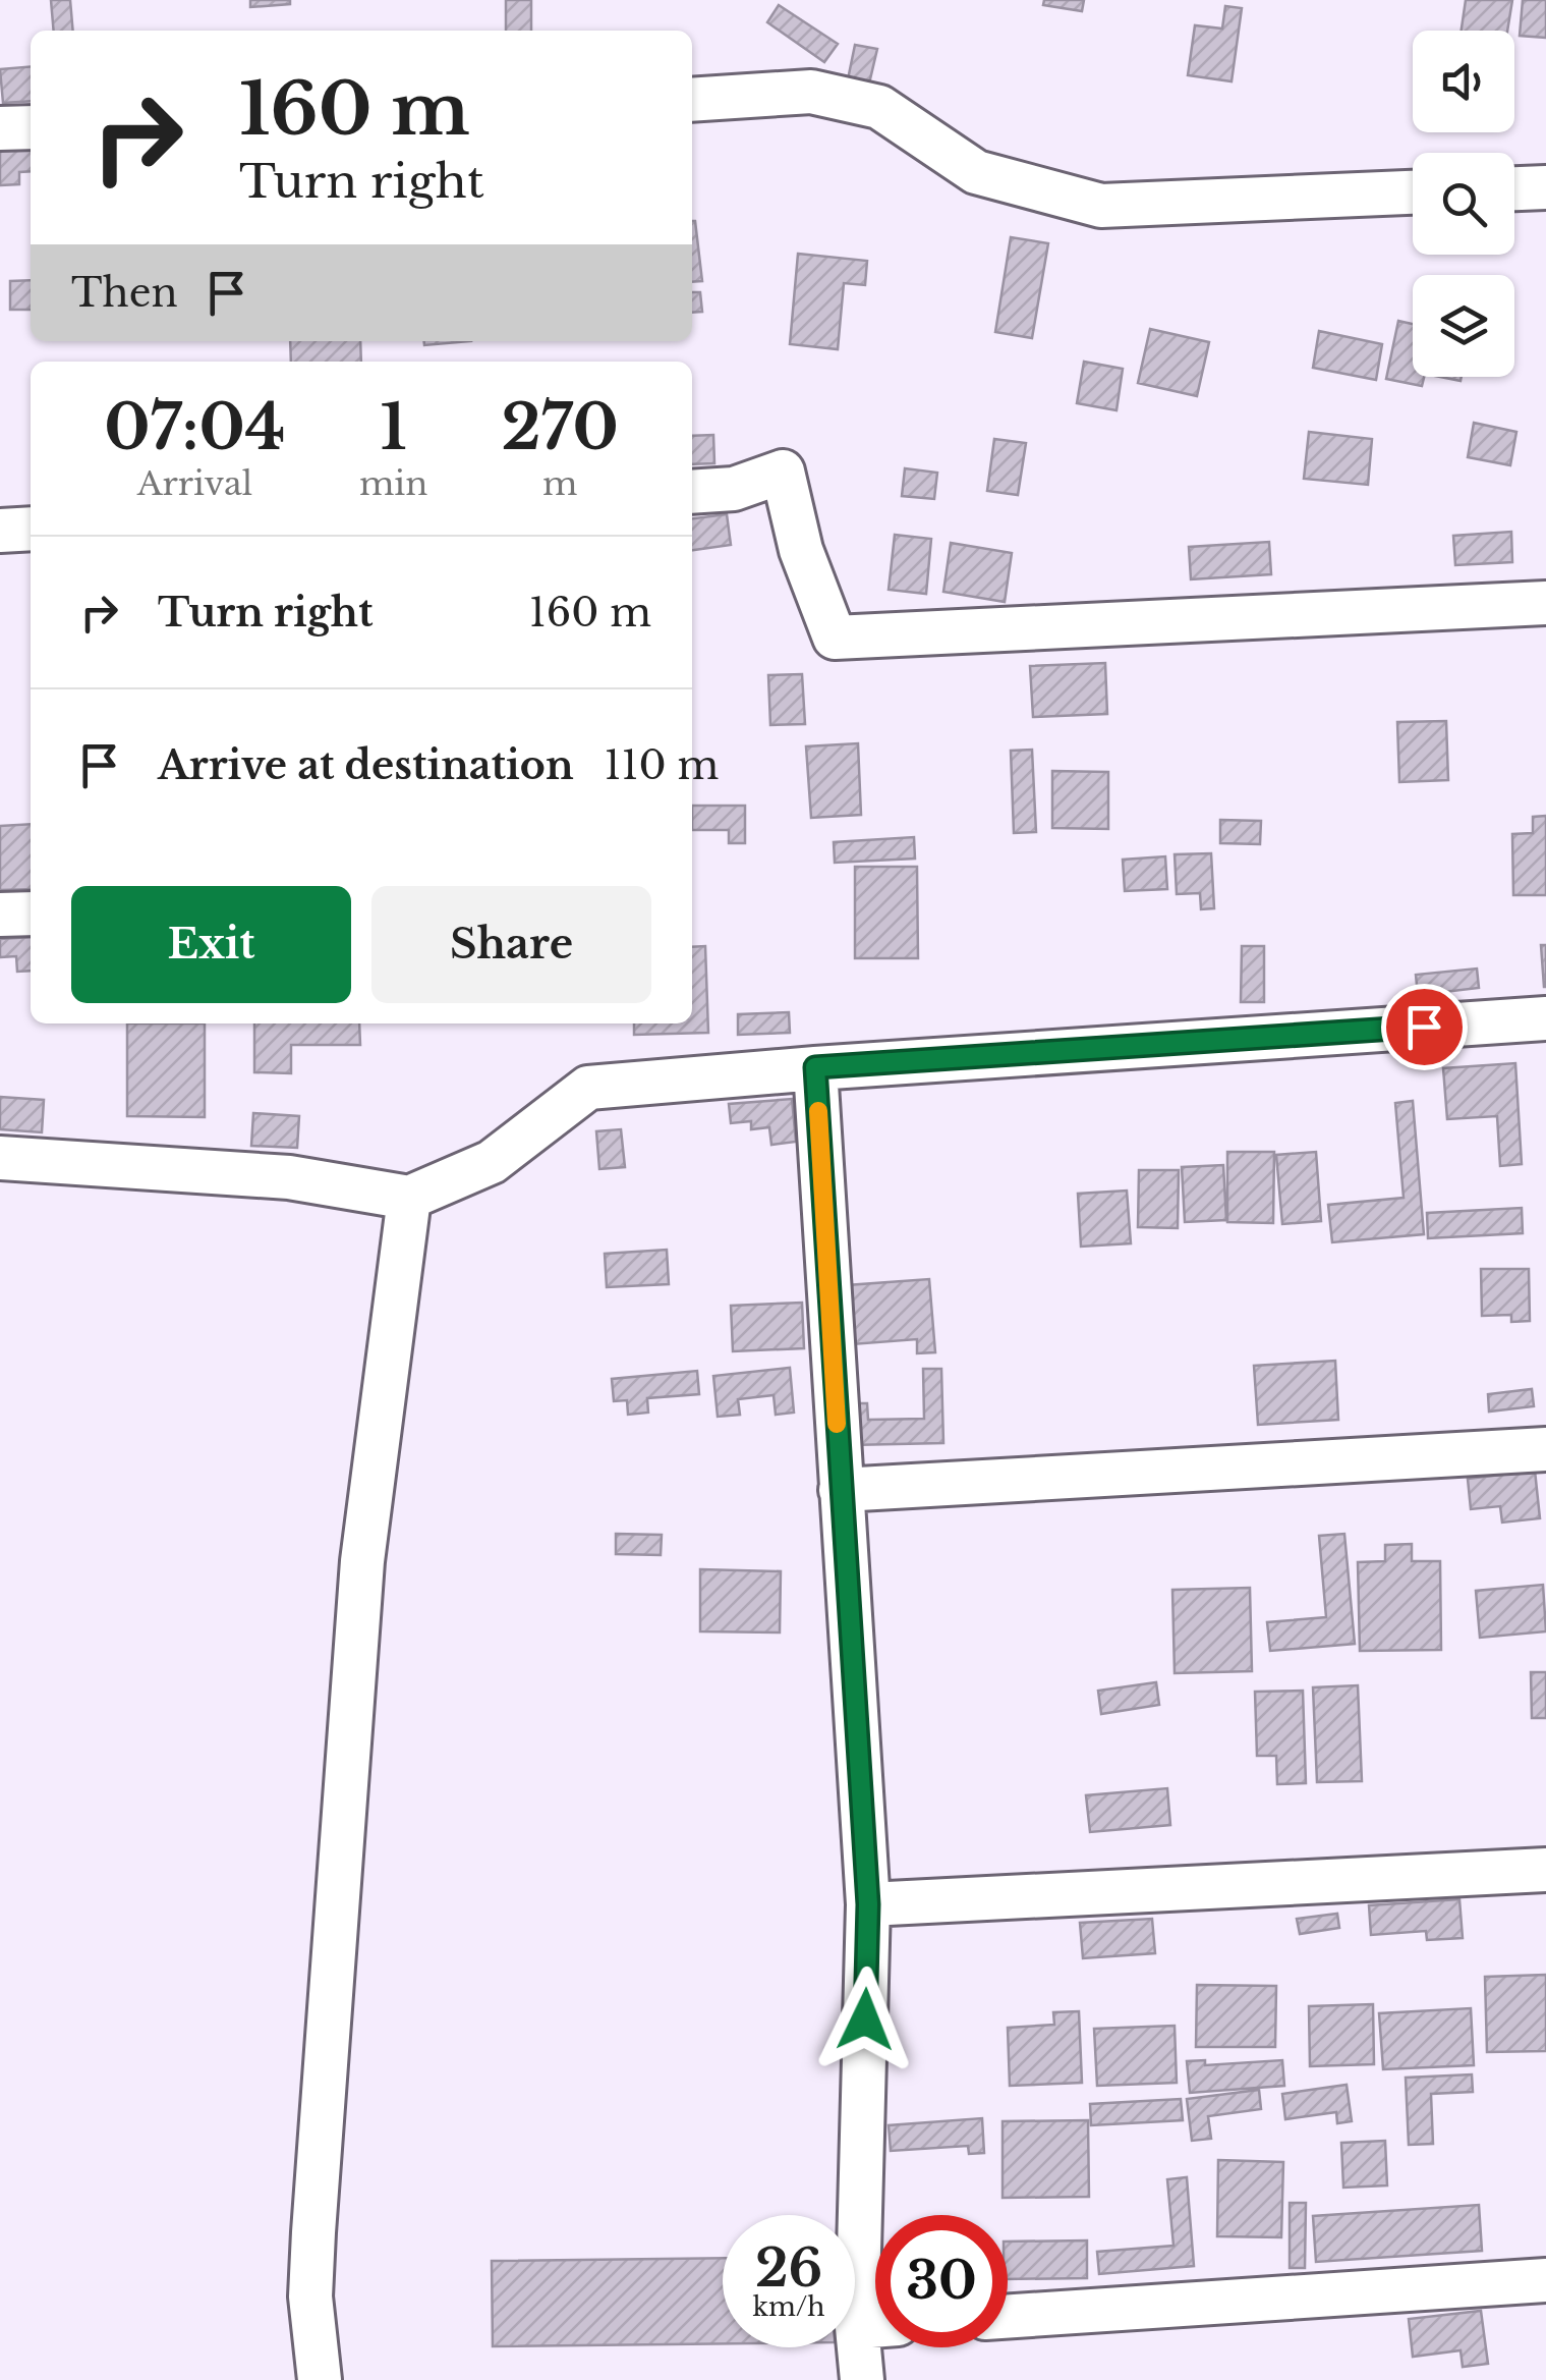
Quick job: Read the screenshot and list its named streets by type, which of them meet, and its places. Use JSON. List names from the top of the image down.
{
  "page": {
    "turn": ["160 m", "Turn right"],
    "then": "Then",
    "eta": [
      "07:04",
      "Arrival",
      "1",
      "min",
      "270",
      "m"
    ],
    "list": [
      {
        "name": "Turn right",
        "value": "160 m"
      },
      {
        "name": "Arrive at destination",
        "value": "110 m"
      }
    ],
    "buttons": ["Exit", "Share"],
    "speed": "26 km/h",
    "limit": "30"
  }
}
